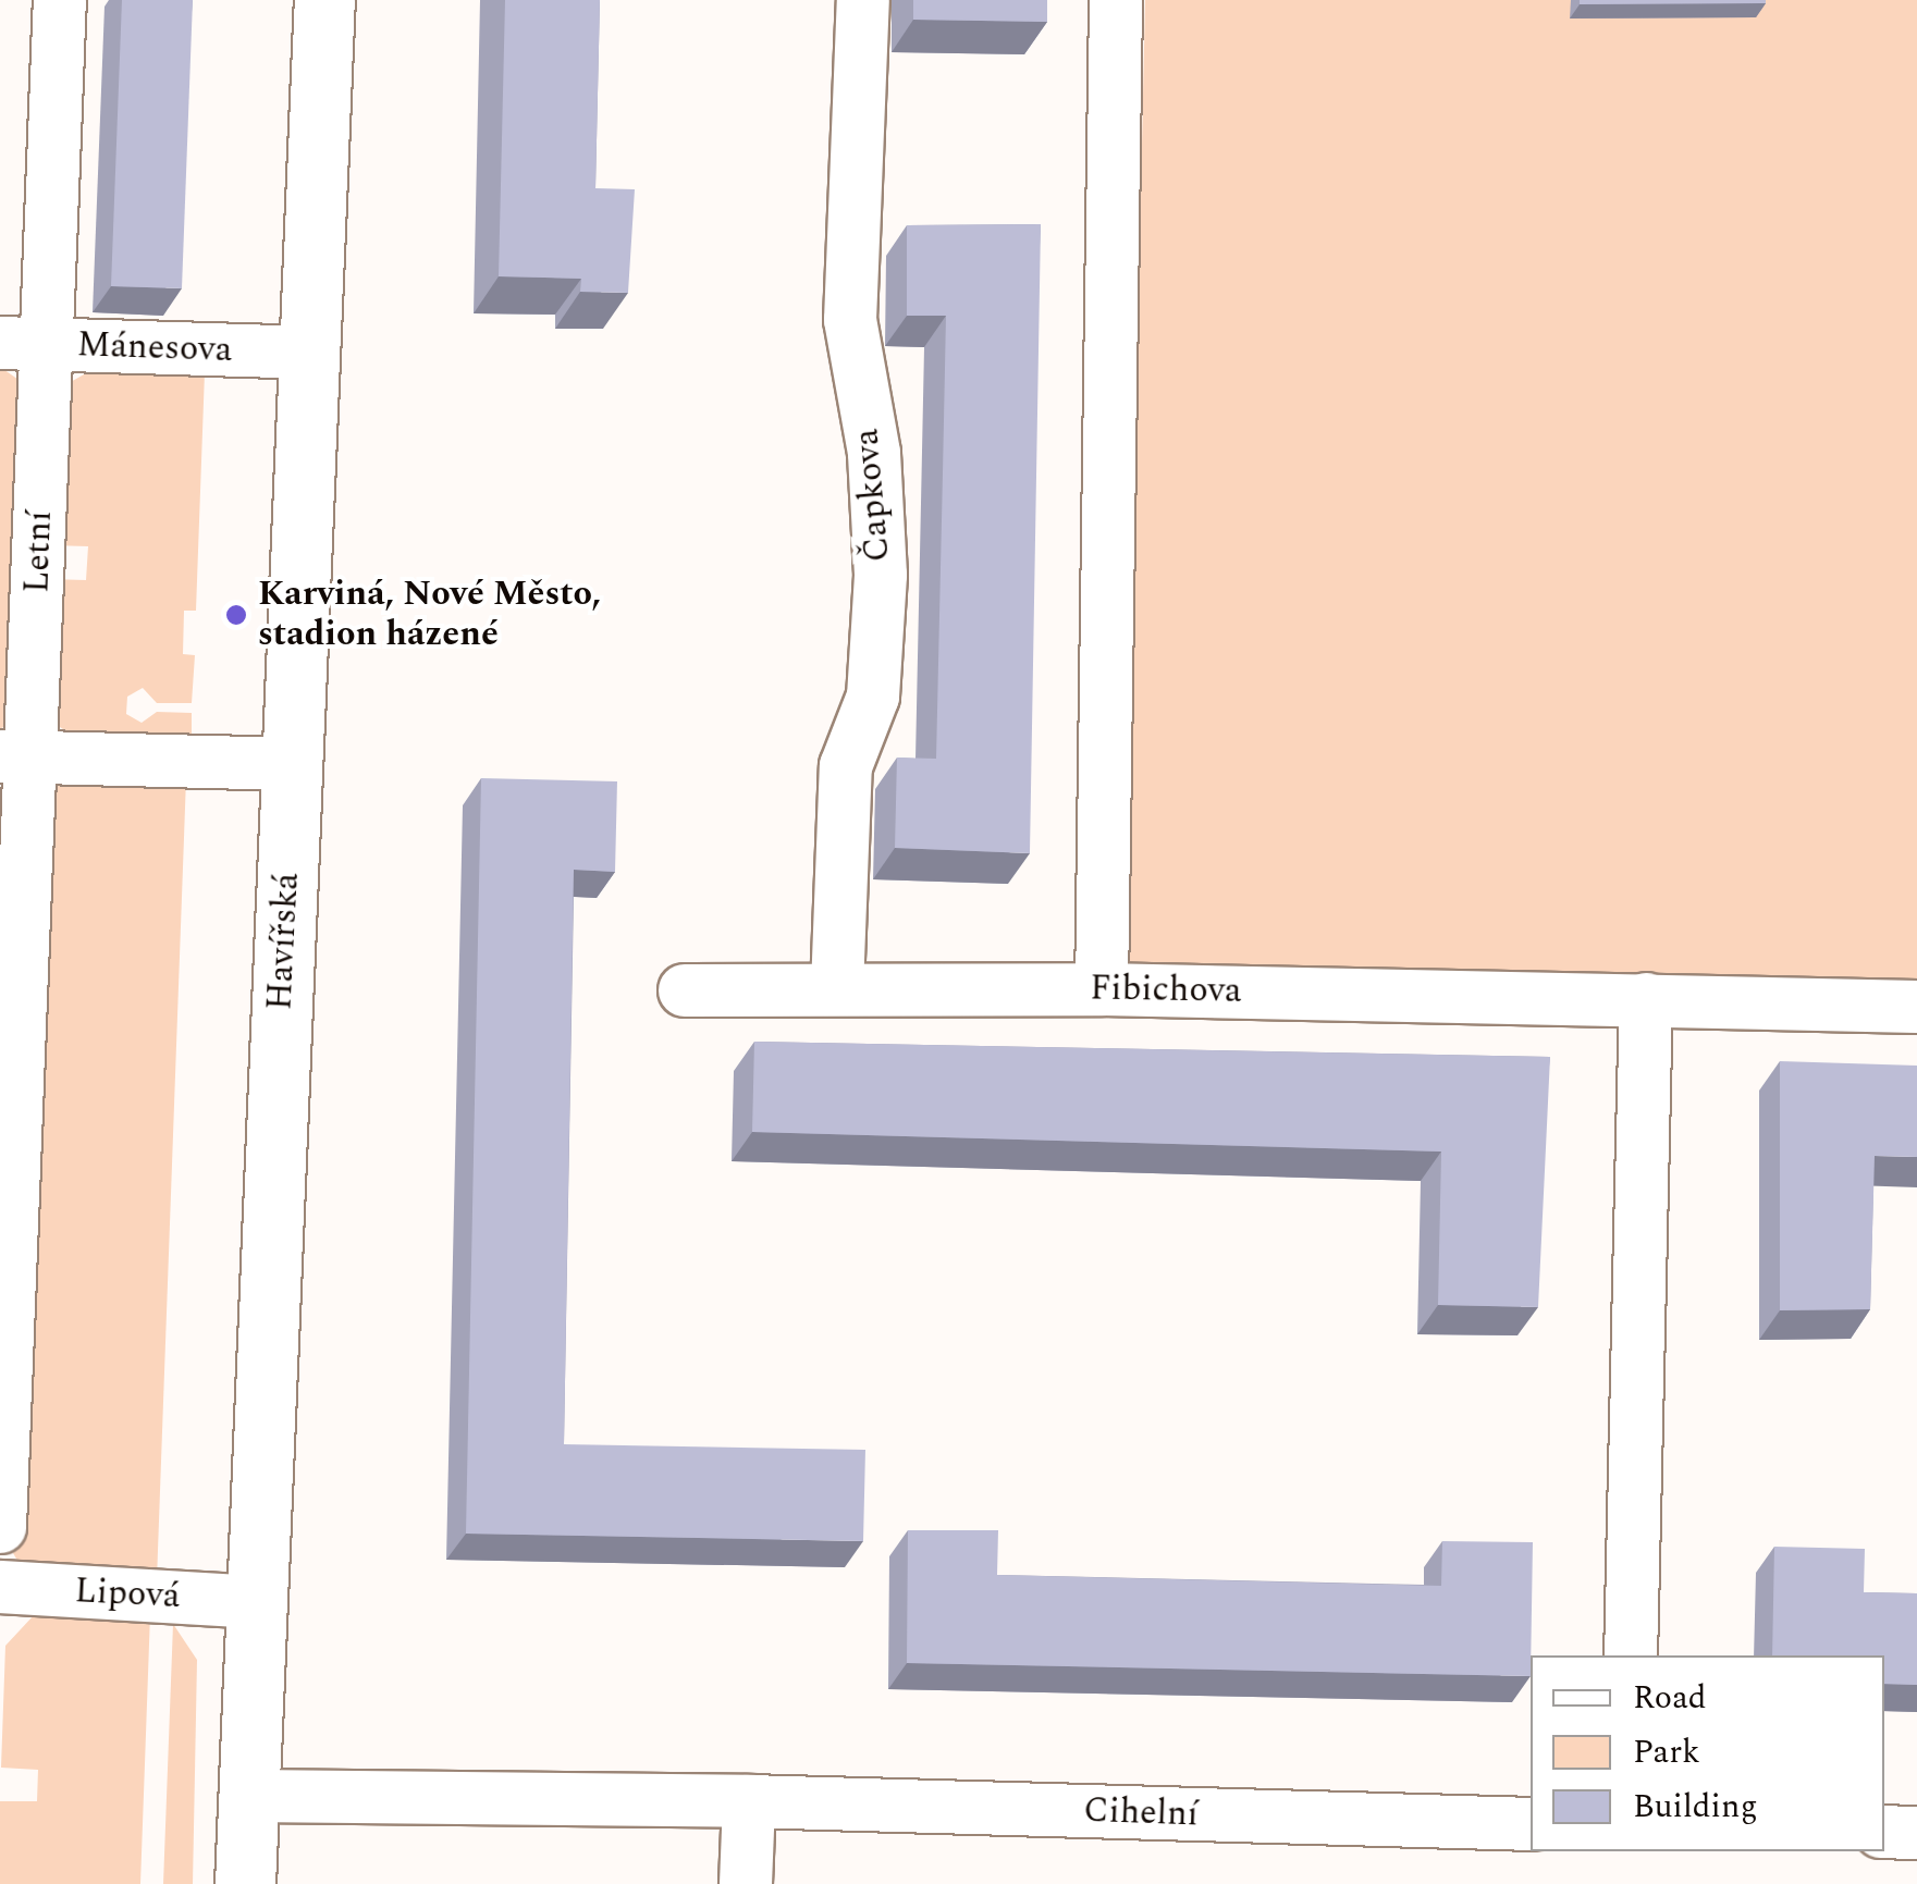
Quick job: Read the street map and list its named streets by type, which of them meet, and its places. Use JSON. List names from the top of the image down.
{
  "streets": {
    "street": [
      "Mánesova",
      "Čapkova",
      "Letní",
      "Havířská",
      "Fibichova",
      "Lipová",
      "Cihelní"
    ]
  },
  "crossings": [
    ["Mánesova", "Letní"],
    ["Mánesova", "Havířská"],
    ["Čapkova", "Fibichova"],
    ["Havířská", "Lipová"],
    ["Havířská", "Cihelní"]
  ],
  "places": ["Karviná, Nové Město, stadion házené"],
  "legend": ["Road", "Park", "Building"]
}
